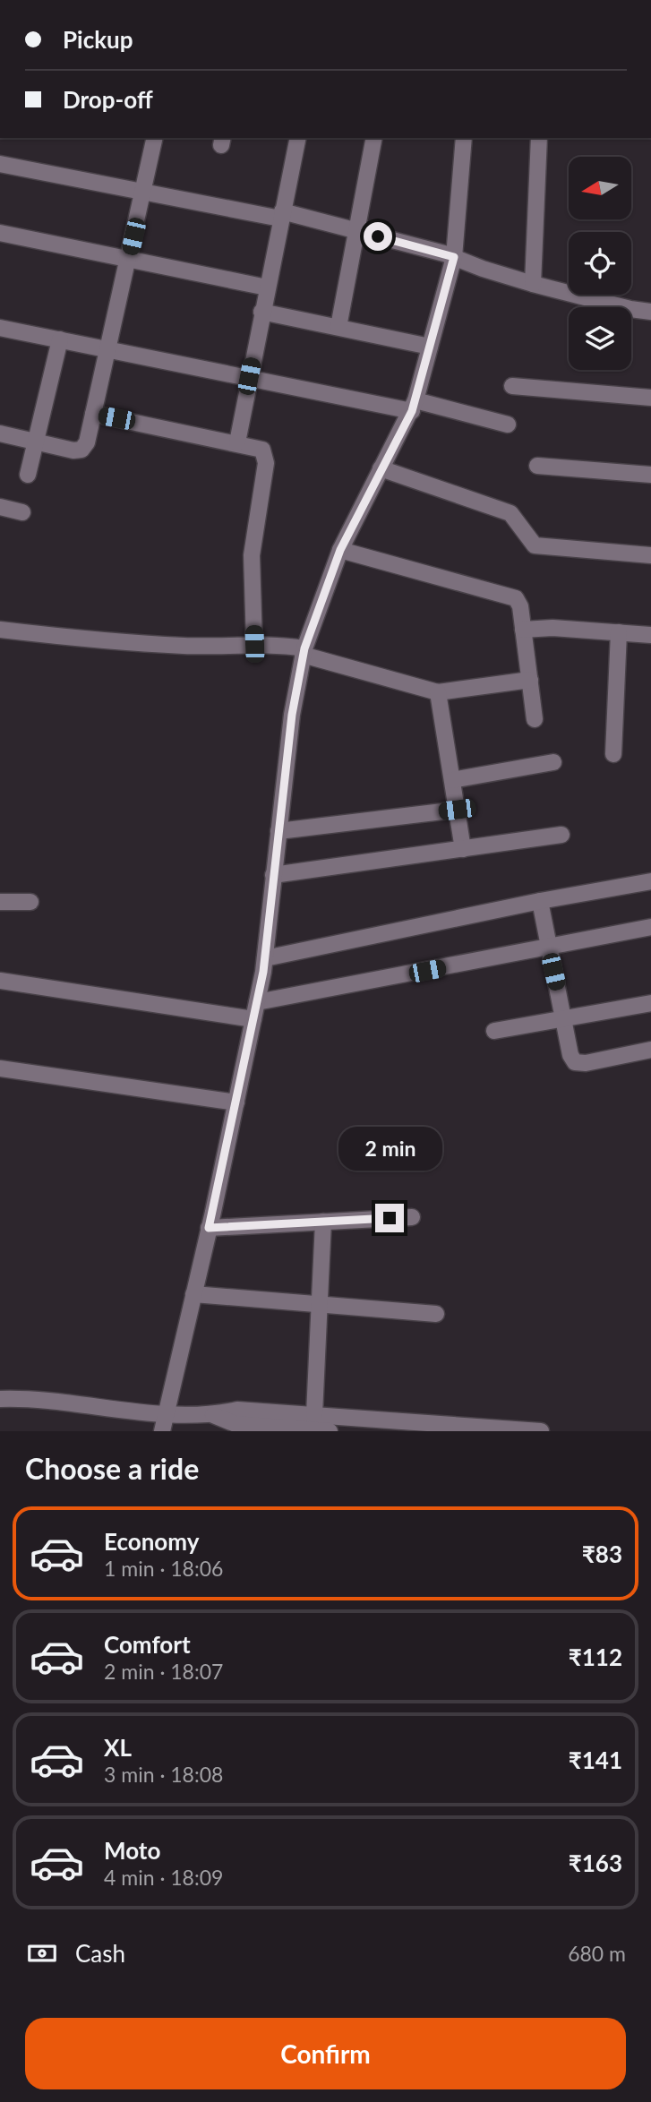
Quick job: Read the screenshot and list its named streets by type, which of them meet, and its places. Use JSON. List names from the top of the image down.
{
  "north": "left",
  "page": {
    "banner": ["Pickup", "Drop-off"],
    "bubble": "2 min",
    "heading": "Choose a ride",
    "list": [
      {
        "name": "Economy",
        "note": "1 min · 18:06",
        "value": "₹83"
      },
      {
        "name": "Comfort",
        "note": "2 min · 18:07",
        "value": "₹112"
      },
      {
        "name": "XL",
        "note": "3 min · 18:08",
        "value": "₹141"
      },
      {
        "name": "Moto",
        "note": "4 min · 18:09",
        "value": "₹163"
      }
    ],
    "pay": ["Cash", "680 m"],
    "buttons": "Confirm"
  }
}
